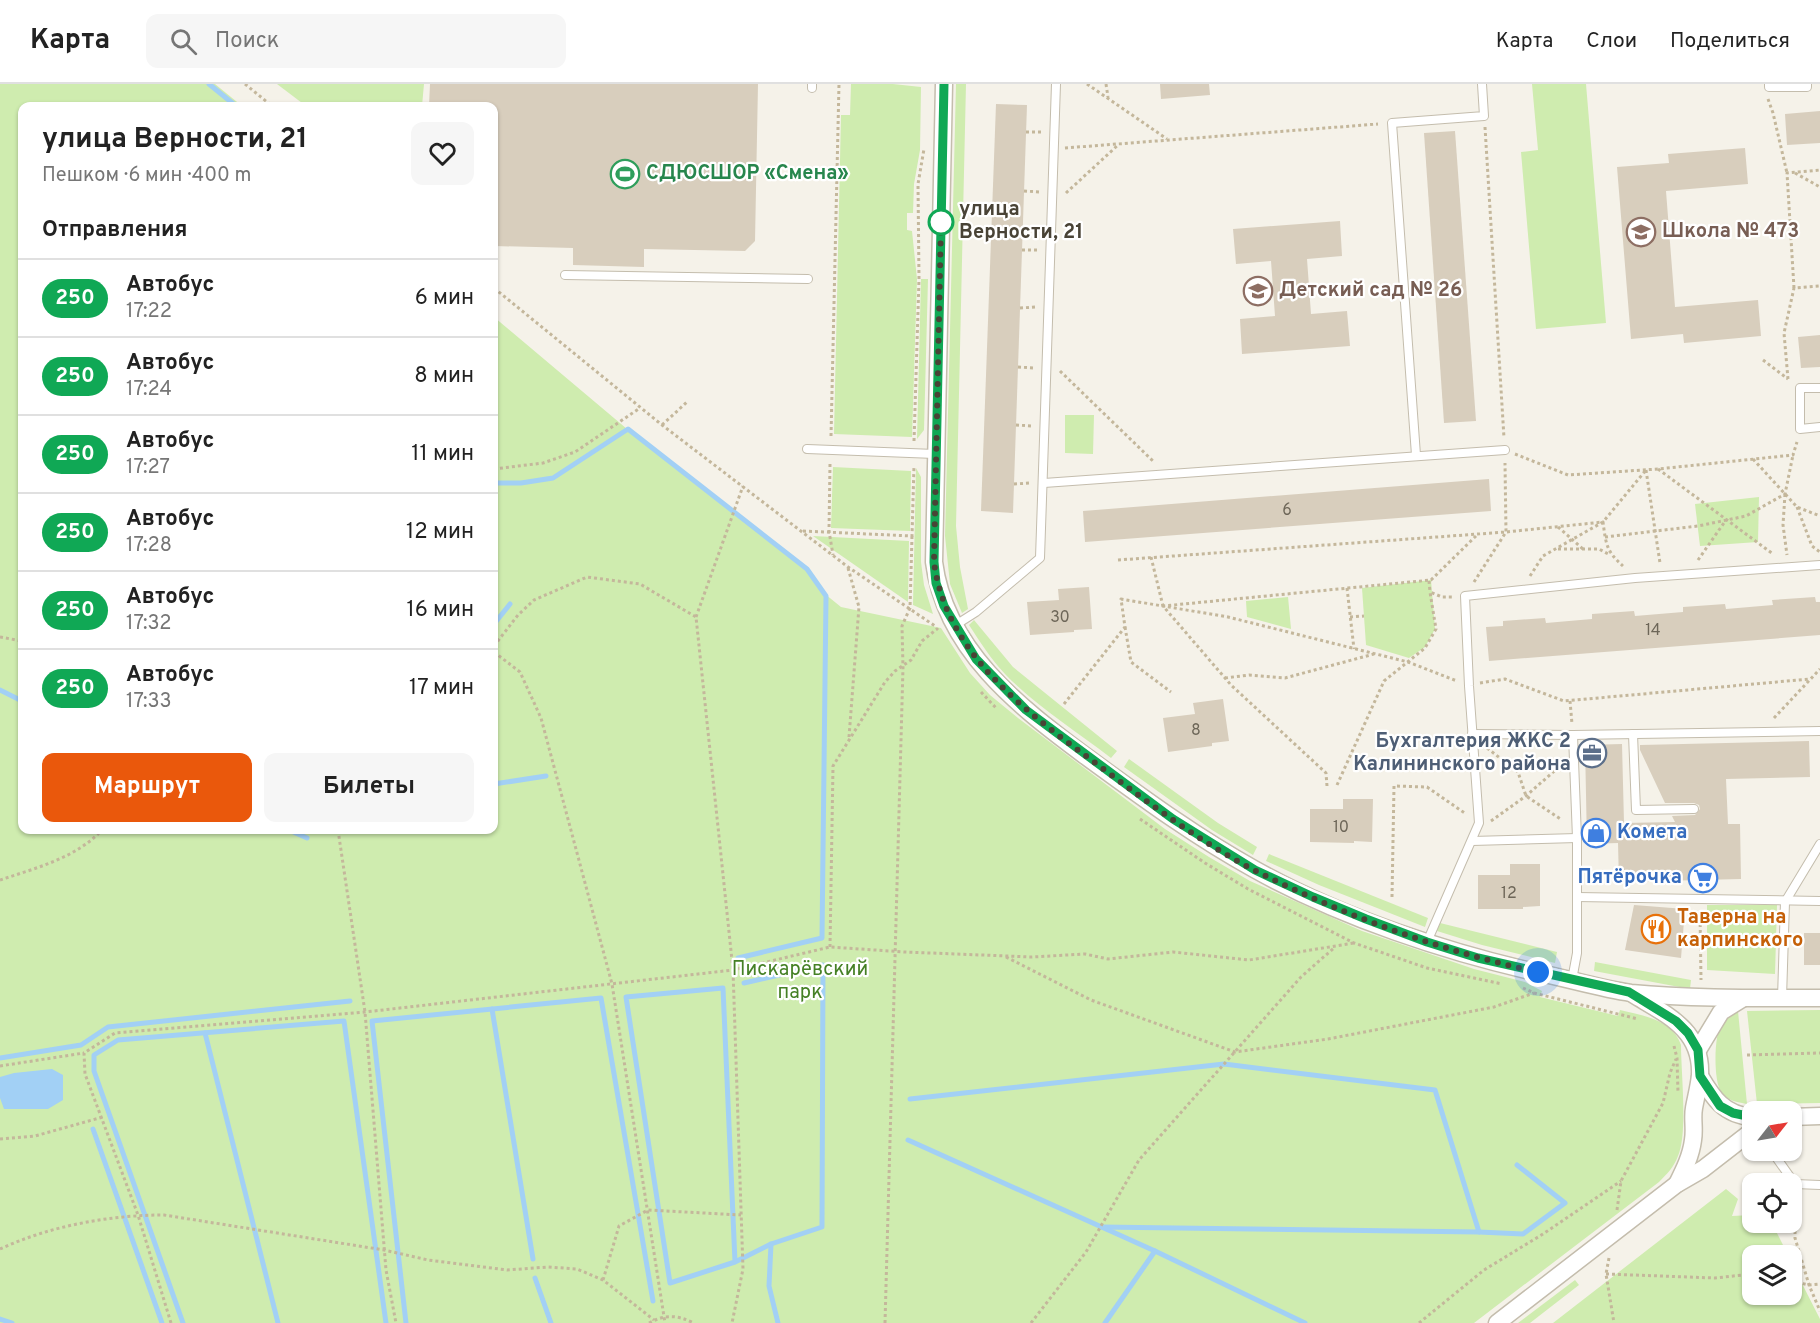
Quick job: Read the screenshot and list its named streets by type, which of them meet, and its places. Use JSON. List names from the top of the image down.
{
  "parks": ["Пискарёвский парк"],
  "places": {
    "sports": ["СДЮСШОР «Смена»"],
    "other": ["улица Верности, 21"],
    "school or university": ["Школа № 473", "Детский сад № 26"],
    "office": ["Бухгалтерия ЖКС 2 Калининского района"],
    "shop": ["Комета"],
    "supermarket": ["Пятёрочка"],
    "restaurant": ["Таверна на карпинского"]
  },
  "lines": ["bus line 250"],
  "house_numbers": [
    "6",
    "30",
    "14",
    "8",
    "10",
    "12"
  ],
  "north": "top right",
  "page": {
    "header": "Карта",
    "search": "Поиск",
    "nav": ["Карта", "Слои", "Поделиться"],
    "heading": [
      ["улица Верности, 21", "Пешком · 6 мин · 400 m"],
      "Отправления"
    ],
    "list": [
      {
        "mark": "250",
        "name": "Автобус",
        "note": "17:22",
        "value": "6 мин"
      },
      {
        "mark": "250",
        "name": "Автобус",
        "note": "17:24",
        "value": "8 мин"
      },
      {
        "mark": "250",
        "name": "Автобус",
        "note": "17:27",
        "value": "11 мин"
      },
      {
        "mark": "250",
        "name": "Автобус",
        "note": "17:28",
        "value": "12 мин"
      },
      {
        "mark": "250",
        "name": "Автобус",
        "note": "17:32",
        "value": "16 мин"
      },
      {
        "mark": "250",
        "name": "Автобус",
        "note": "17:33",
        "value": "17 мин"
      }
    ],
    "buttons": ["Маршрут", "Билеты"]
  }
}
